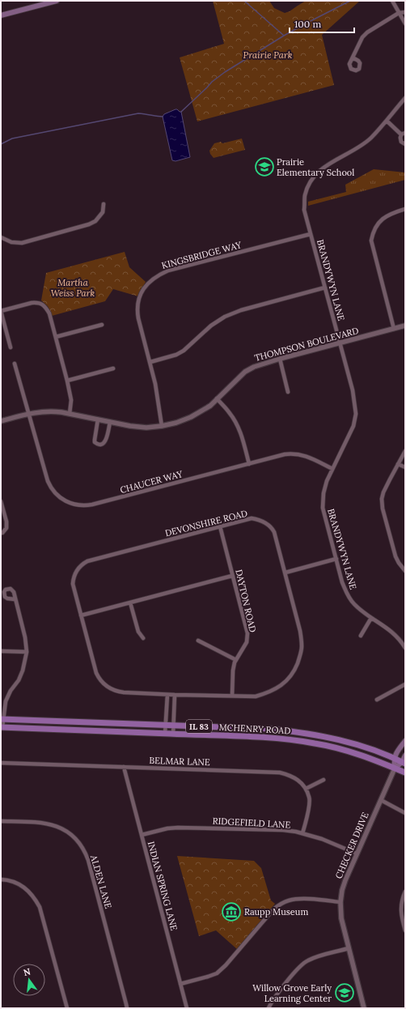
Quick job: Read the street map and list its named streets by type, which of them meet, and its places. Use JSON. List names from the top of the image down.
{
  "streets": {
    "main road": ["IL 83", "MCHENRY ROAD"],
    "street": [
      "KINGSBRIDGE WAY",
      "BRANDYWYN LANE",
      "THOMPSON BOULEVARD",
      "CHAUCER WAY",
      "DEVONSHIRE ROAD",
      "DAYTON ROAD",
      "BELMAR LANE",
      "RIDGEFIELD LANE",
      "CHECKER DRIVE",
      "ALDEN LANE",
      "INDIAN SPRING LANE"
    ]
  },
  "crossings": [
    ["KINGSBRIDGE WAY", "BRANDYWYN LANE"],
    ["KINGSBRIDGE WAY", "THOMPSON BOULEVARD"],
    ["BRANDYWYN LANE", "THOMPSON BOULEVARD"],
    ["BRANDYWYN LANE", "CHAUCER WAY"],
    ["THOMPSON BOULEVARD", "CHAUCER WAY"],
    ["DEVONSHIRE ROAD", "DAYTON ROAD"],
    ["MCHENRY ROAD", "CHECKER DRIVE"],
    ["BELMAR LANE", "INDIAN SPRING LANE"],
    ["RIDGEFIELD LANE", "CHECKER DRIVE"],
    ["RIDGEFIELD LANE", "INDIAN SPRING LANE"]
  ],
  "parks": ["Prairie Park", "Martha Weiss Park"],
  "places": {
    "school or university": ["Prairie Elementary School", "Willow Grove Early Learning Center"],
    "museum": ["Raupp Museum"]
  },
  "scale_bar": "100 m",
  "north": "top"
}
